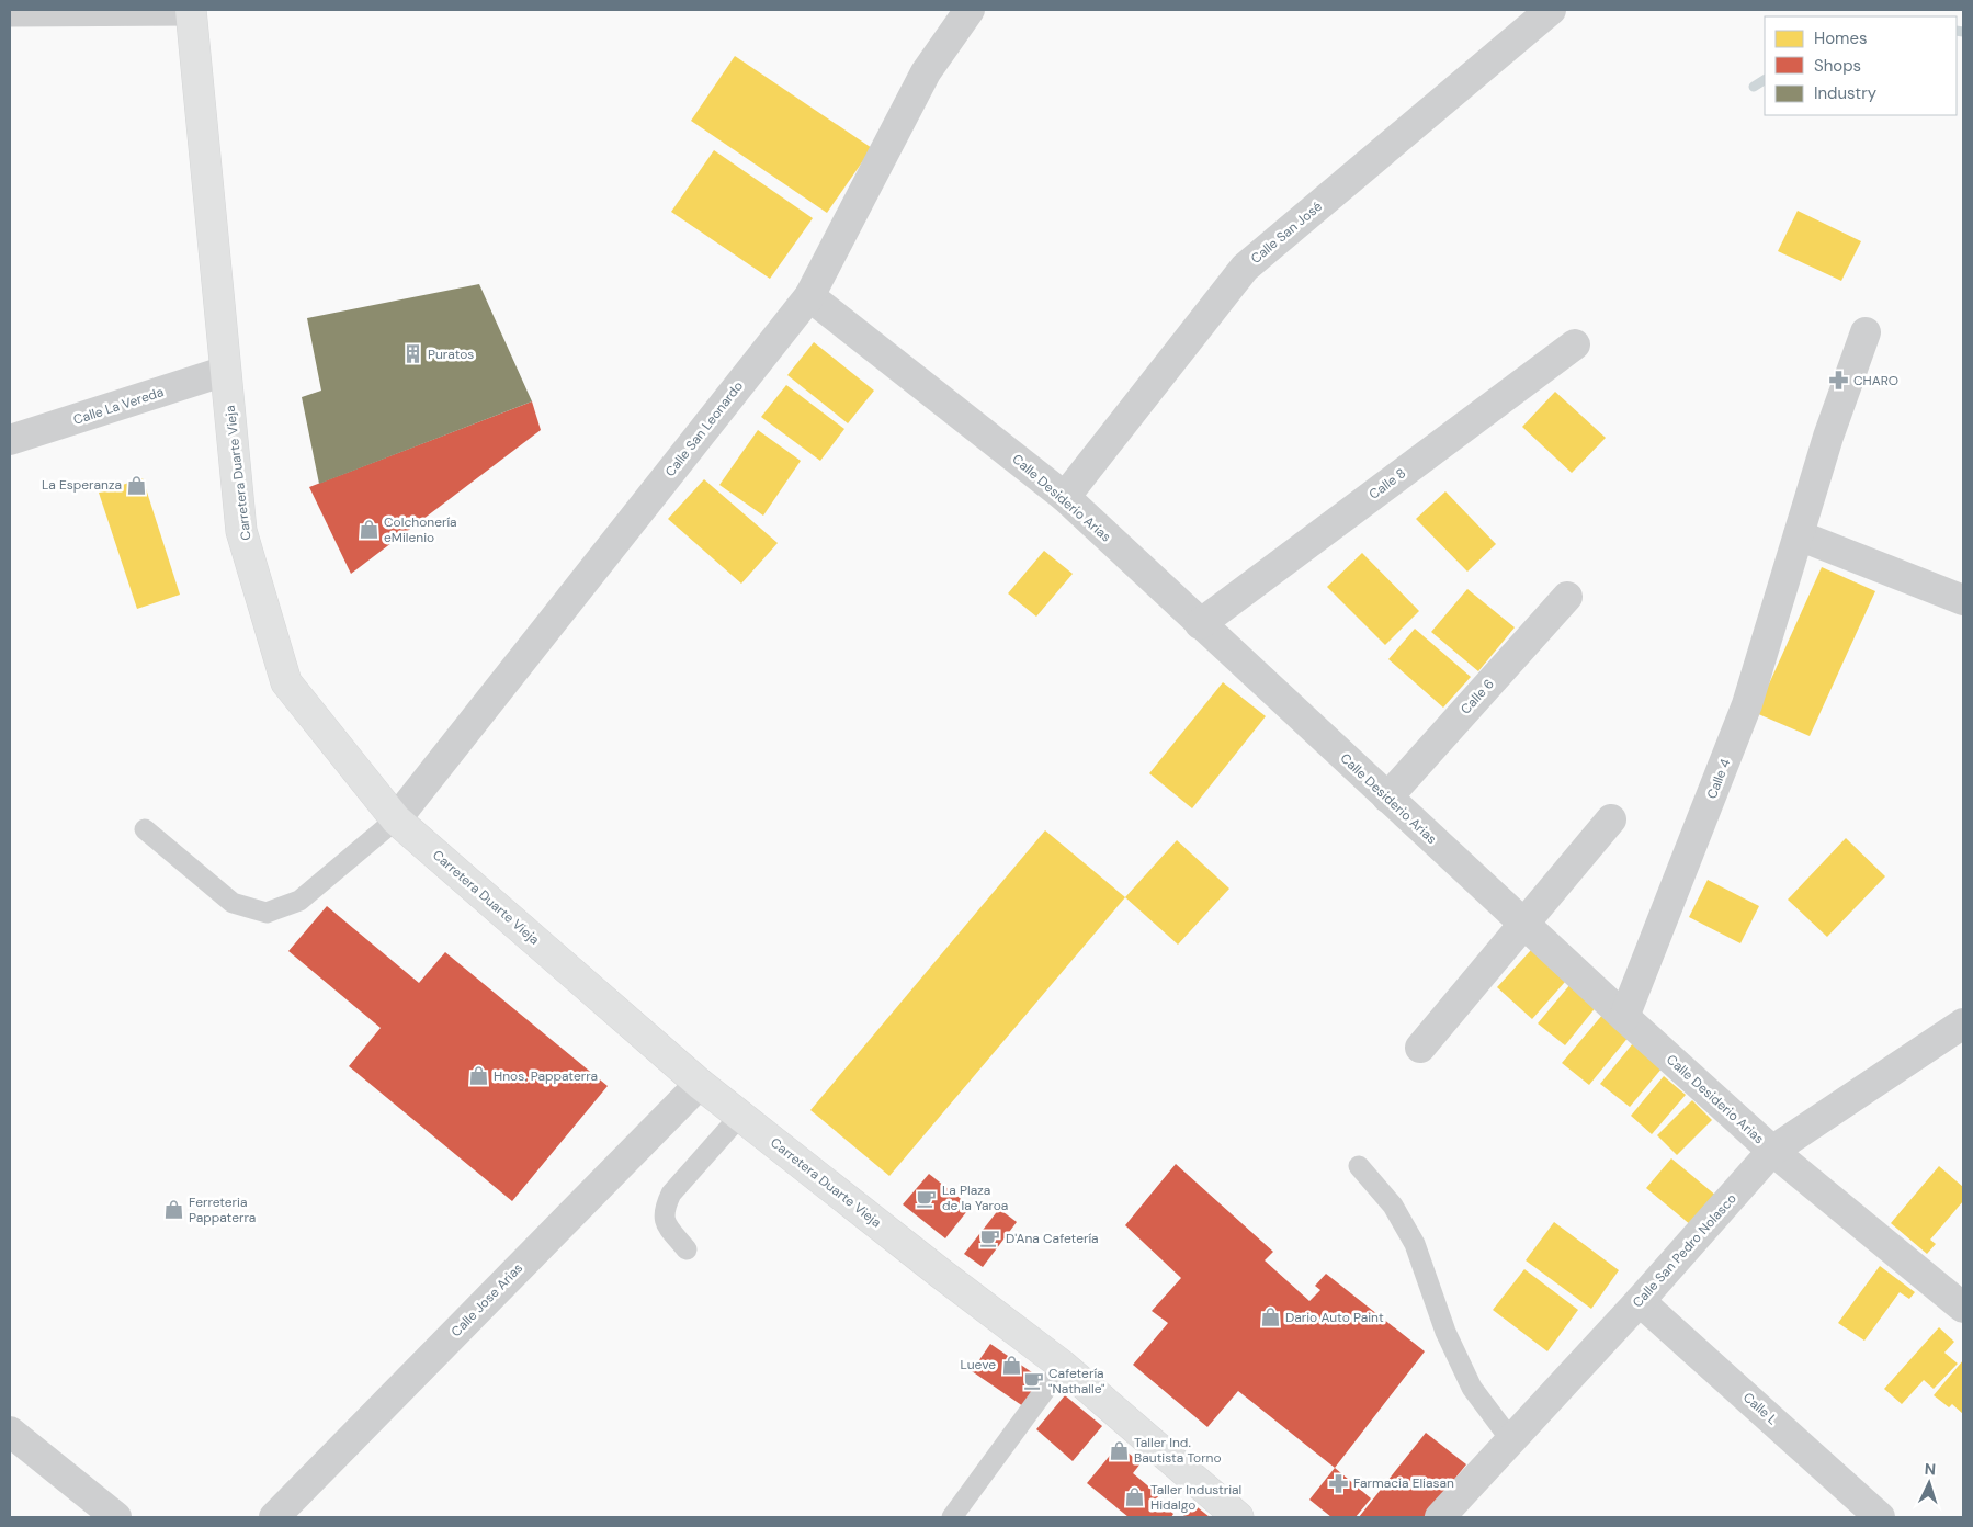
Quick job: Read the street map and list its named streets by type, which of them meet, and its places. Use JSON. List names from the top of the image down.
{
  "streets": {
    "main road": ["Carretera Duarte Vieja"],
    "street": [
      "Calle San José",
      "Calle La Vereda",
      "Calle San Leonardo",
      "Calle 8",
      "Calle Desiderio Arias",
      "Calle 6",
      "Calle 4",
      "Calle San Pedro Nolasco",
      "Calle Jose Arias",
      "Calle L"
    ]
  },
  "crossings": [
    ["Calle San José", "Calle Desiderio Arias"],
    ["Calle La Vereda", "Carretera Duarte Vieja"],
    ["Calle San Leonardo", "Carretera Duarte Vieja"],
    ["Calle San Leonardo", "Calle Desiderio Arias"],
    ["Carretera Duarte Vieja", "Calle Jose Arias"],
    ["Calle 8", "Calle Desiderio Arias"],
    ["Calle Desiderio Arias", "Calle 6"],
    ["Calle Desiderio Arias", "Calle 4"],
    ["Calle Desiderio Arias", "Calle San Pedro Nolasco"],
    ["Calle San Pedro Nolasco", "Calle L"]
  ],
  "places": {
    "building": ["Puratos"],
    "pharmacy": ["CHARO", "Farmacia Eliasan"],
    "shop": [
      "La Esperanza",
      "Colchonería eMilenio",
      "Hnos. Pappaterra",
      "Ferreteria Pappaterra",
      "Dario Auto Paint",
      "Lueve",
      "Taller Ind. Bautista Torno",
      "Taller Industrial Hidalgo"
    ],
    "cafe": ["La Plaza de la Yaroa", "D'Ana Cafetería", "Cafetería \"Nathalle\""]
  },
  "legend": ["Homes", "Shops", "Industry"],
  "north": "top"
}
